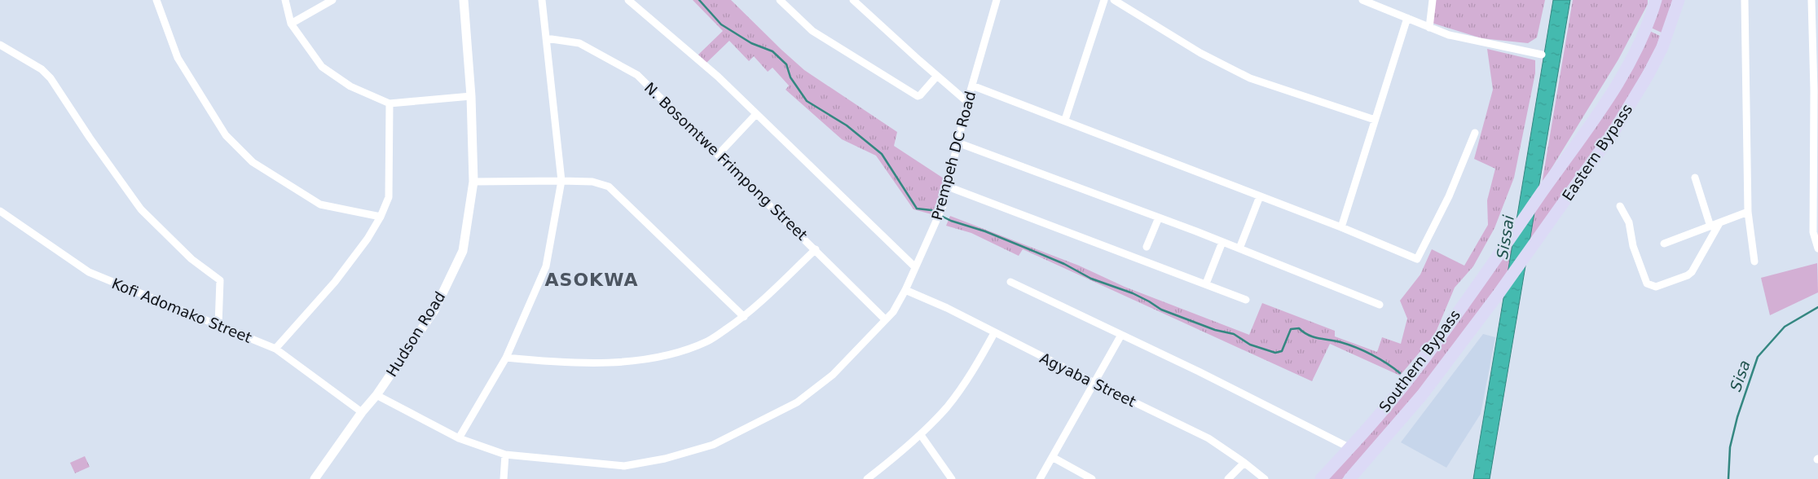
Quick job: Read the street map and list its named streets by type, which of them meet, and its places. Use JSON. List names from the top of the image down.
{
  "streets": {
    "highway": ["Eastern Bypass", "Southern Bypass"],
    "street": [
      "Prempeh DC Road",
      "N. Bosomtwe Frimpong Street",
      "Kofi Adomako Street",
      "Hudson Road",
      "Agyaba Street"
    ]
  },
  "crossings": [
    ["Eastern Bypass", "Southern Bypass"],
    ["Prempeh DC Road", "N. Bosomtwe Frimpong Street"],
    ["Prempeh DC Road", "Hudson Road"],
    ["Prempeh DC Road", "Agyaba Street"],
    ["Kofi Adomako Street", "Hudson Road"]
  ],
  "districts": ["ASOKWA"],
  "water": ["Sissai", "Sisa"]
}
